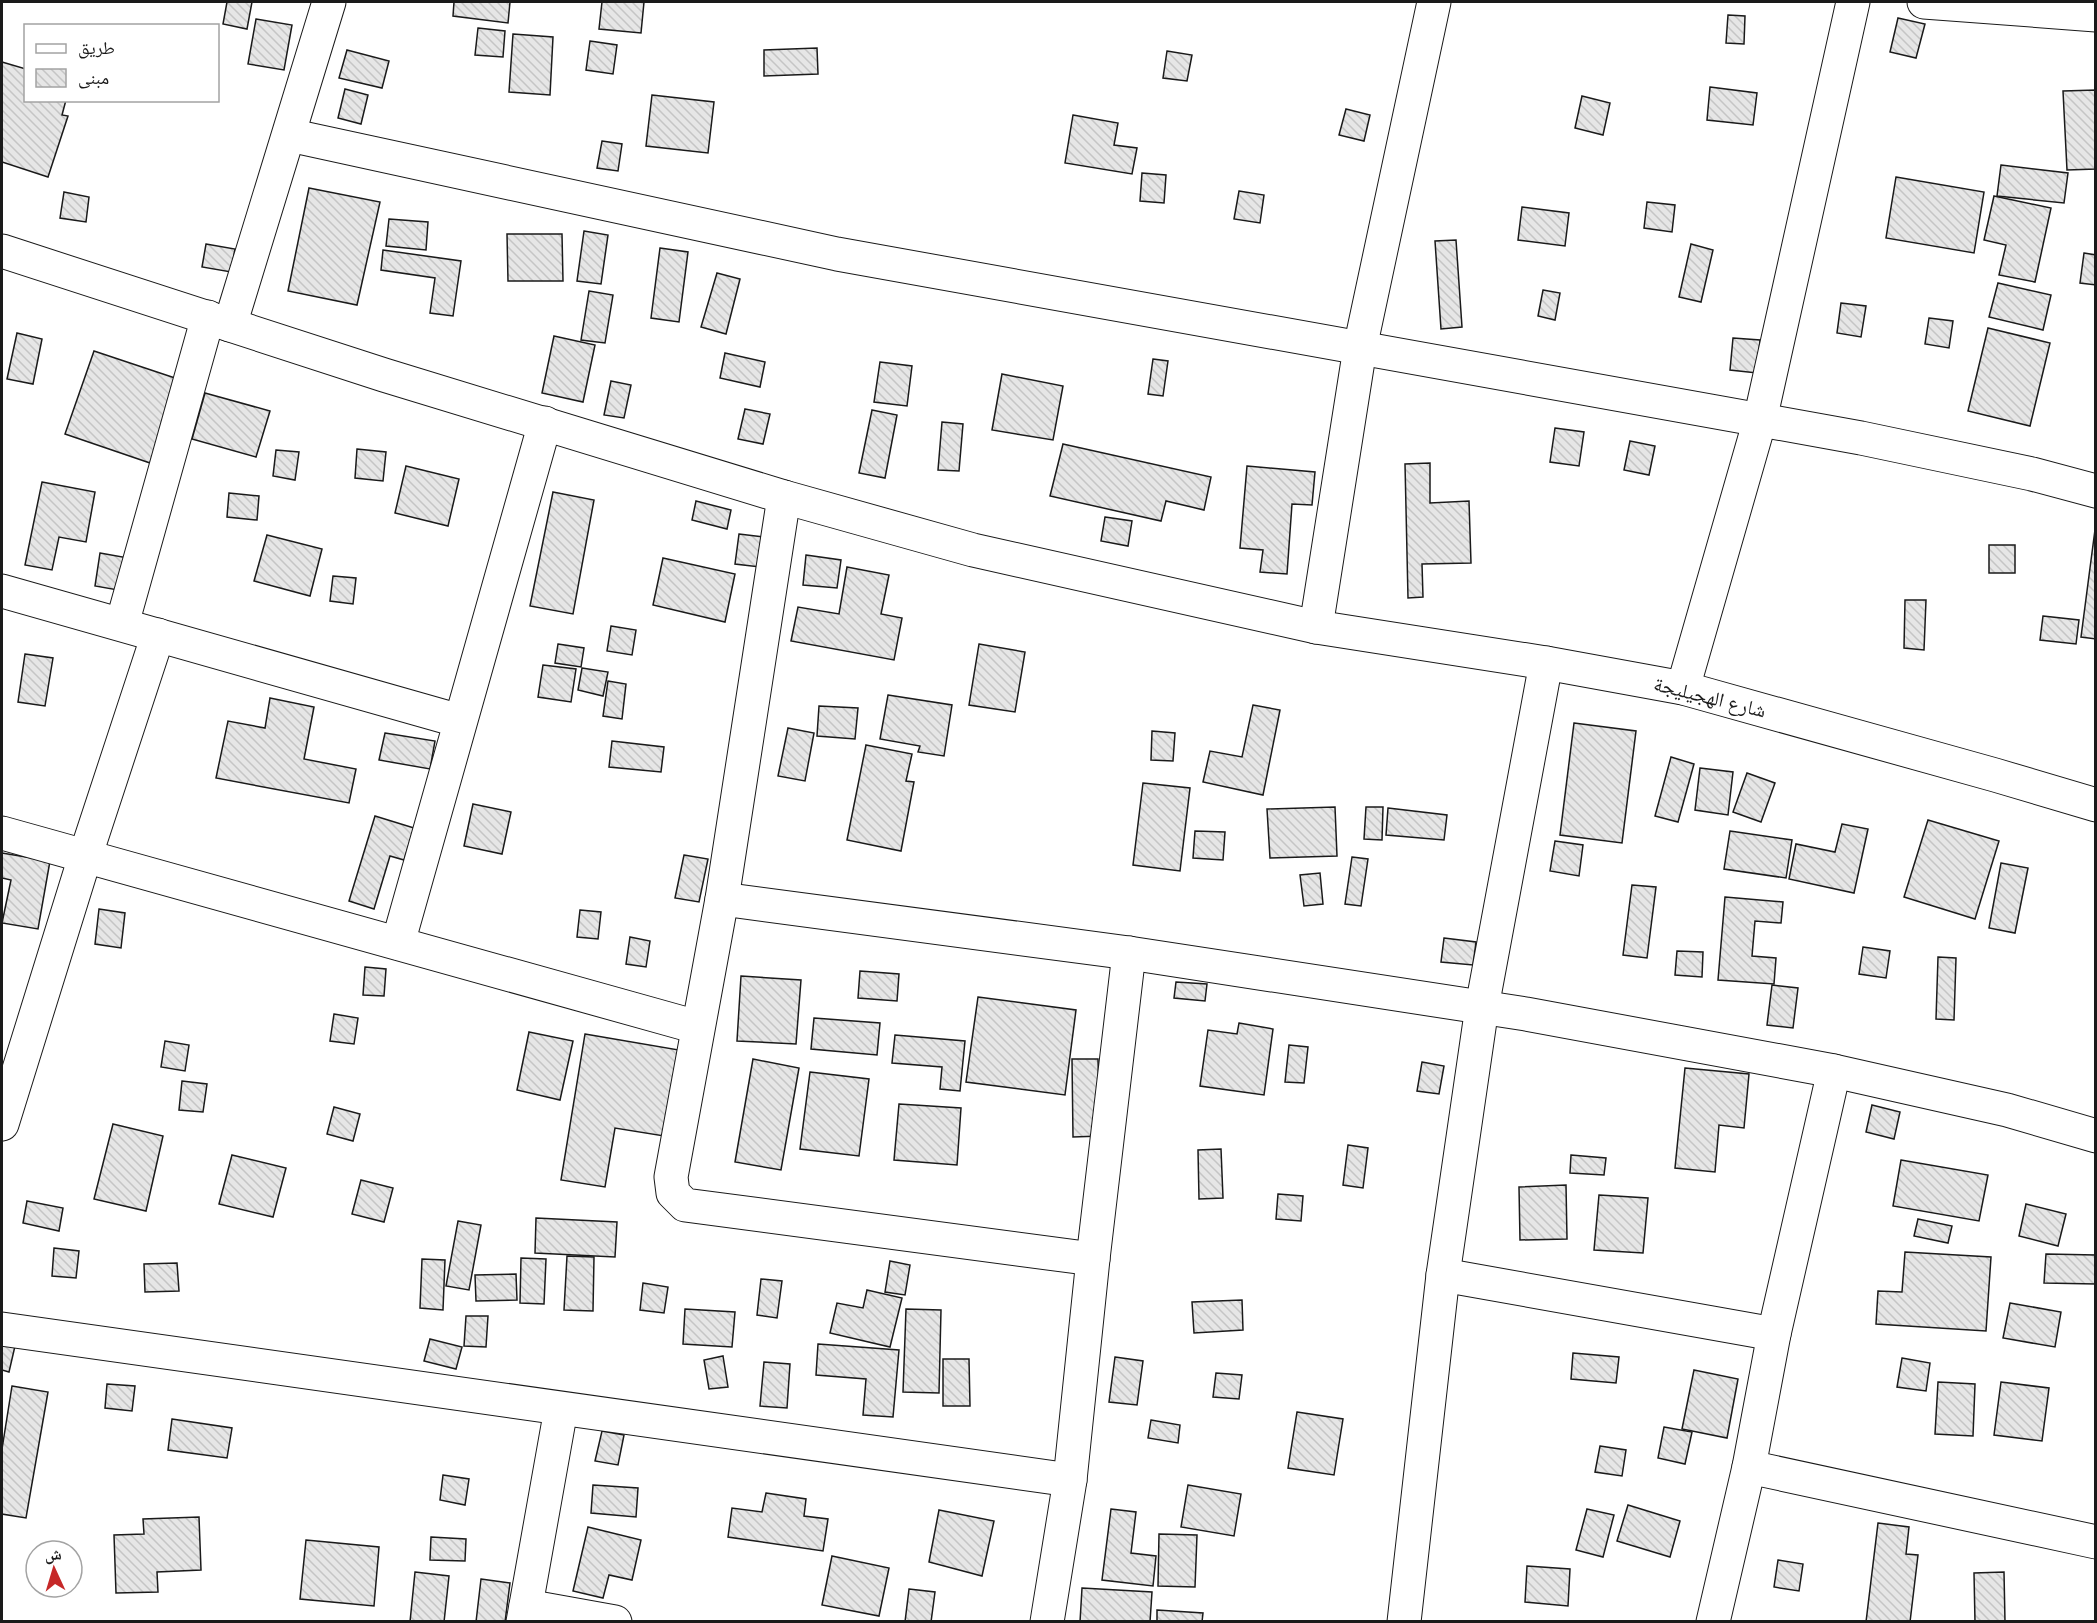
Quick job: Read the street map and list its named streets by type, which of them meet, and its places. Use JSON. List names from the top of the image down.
{
  "streets": {
    "street": ["شارع الهجيليجة"]
  },
  "legend": ["طريق", "مبنى"],
  "north": "top"
}
